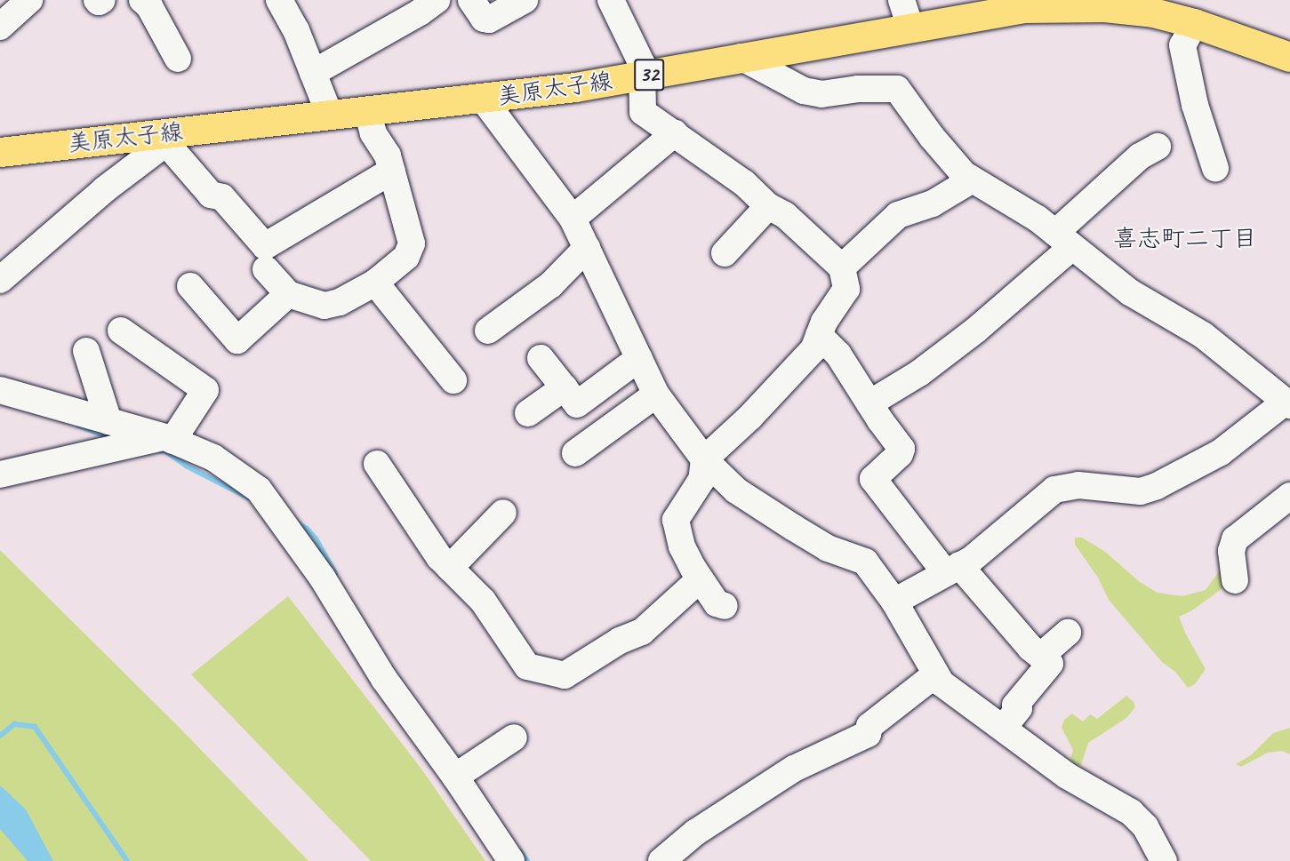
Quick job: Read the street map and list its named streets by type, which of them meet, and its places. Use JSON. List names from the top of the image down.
{
  "streets": {
    "main road": ["32", "美原太子線"]
  },
  "districts": ["喜志町二丁目"]
}
